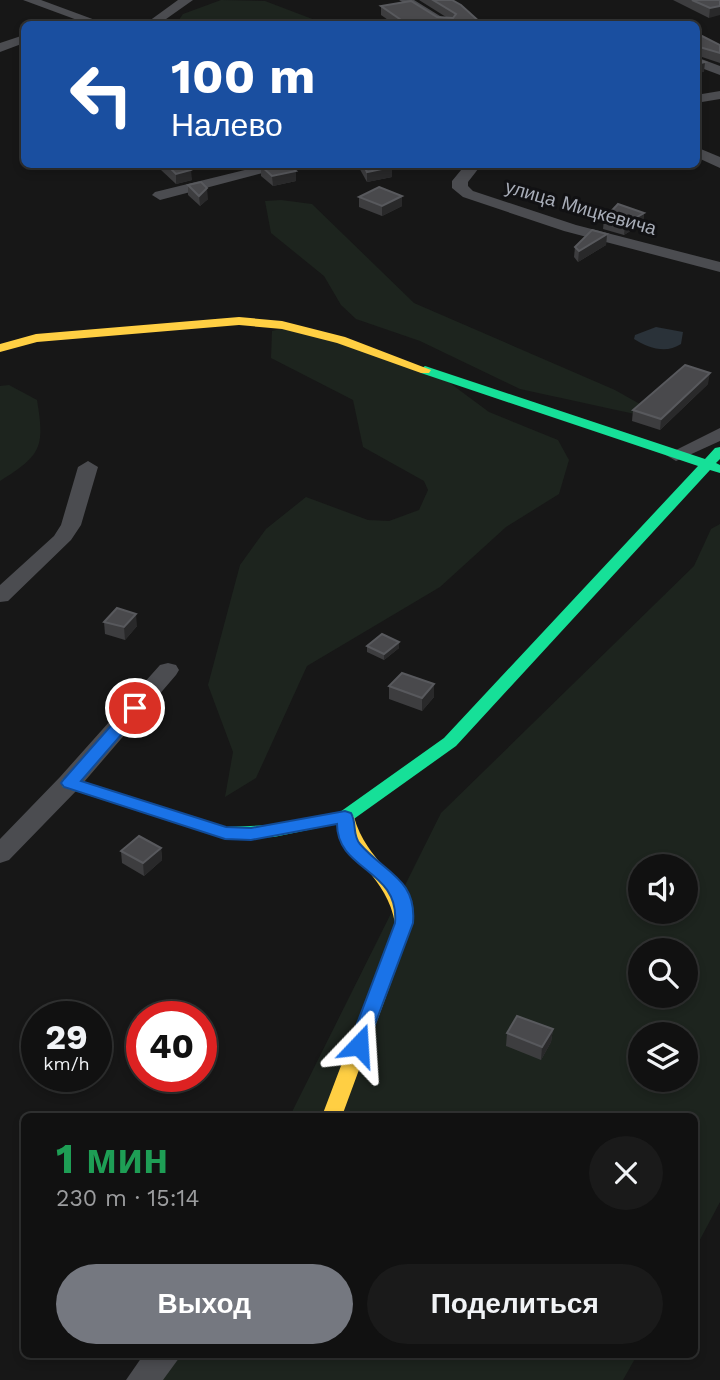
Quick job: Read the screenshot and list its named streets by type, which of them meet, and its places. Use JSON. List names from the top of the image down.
{
  "streets": {
    "street": ["улица Мицкевича"]
  },
  "page": {
    "turn": ["100 m", "Налево"],
    "speed": "29 km/h",
    "limit": "40",
    "heading": ["1 мин", "230 m · 15:14"],
    "buttons": ["Выход", "Поделиться"]
  }
}
